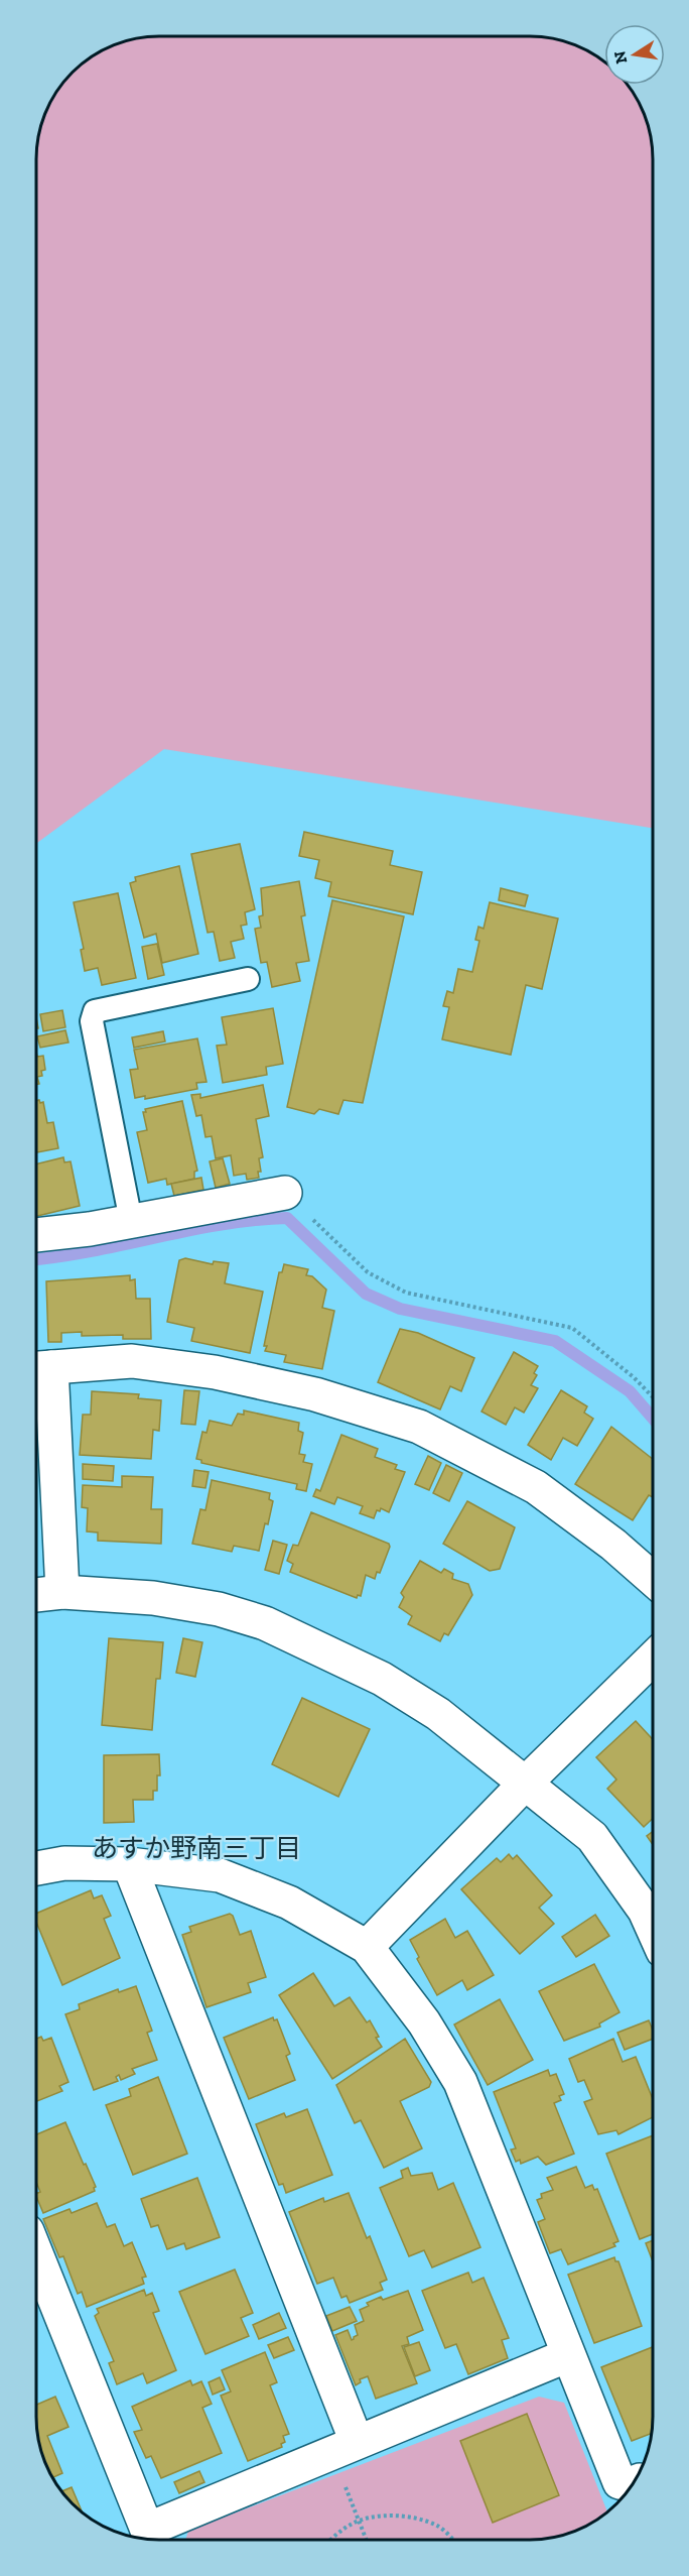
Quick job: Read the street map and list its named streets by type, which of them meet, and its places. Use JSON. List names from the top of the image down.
{
  "districts": ["あすか野南三丁目"],
  "north": "left"
}
